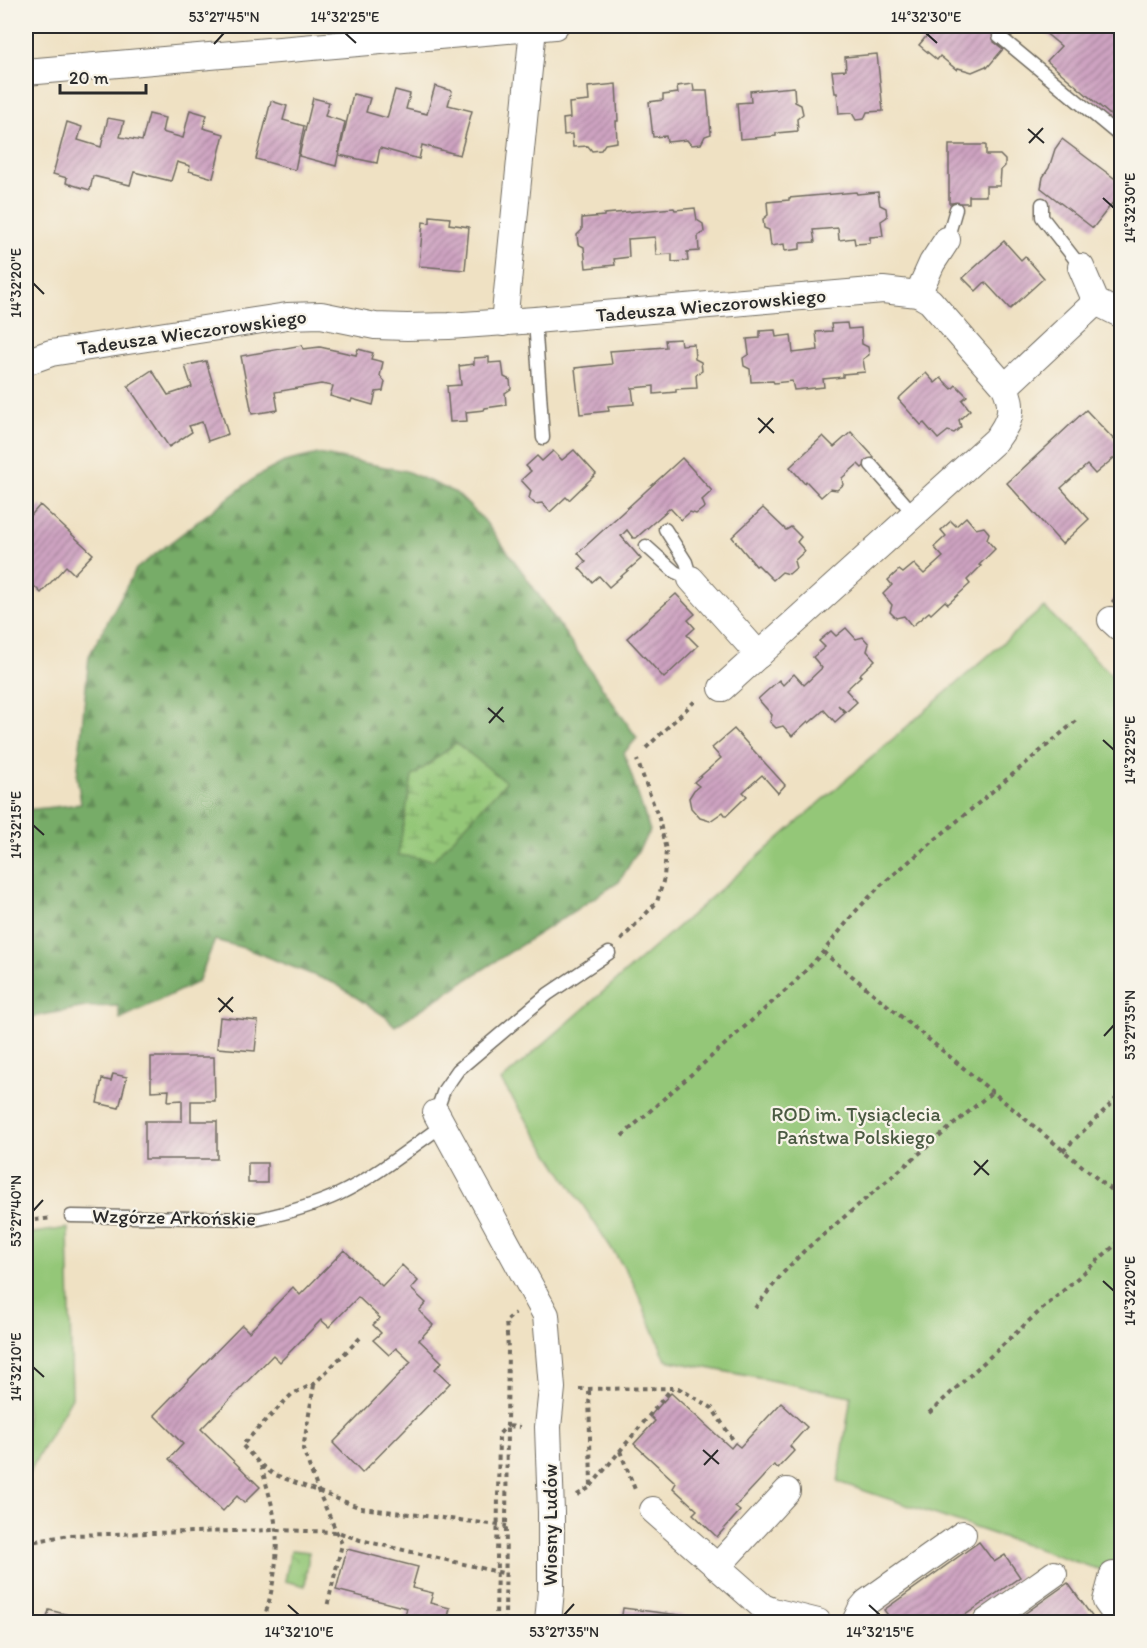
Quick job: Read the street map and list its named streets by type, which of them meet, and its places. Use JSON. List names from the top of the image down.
{
  "streets": {
    "street": ["Tadeusza Wieczorowskiego", "Wiosny Ludów"],
    "lane": ["Wzgórze Arkońskie"]
  },
  "parks": ["ROD im. Tysiąclecia Państwa Polskiego"],
  "scale_bar": "20 m",
  "coordinates": [
    "53°27'45\"N",
    "14°32'25\"E",
    "14°32'30\"E",
    "14°32'20\"E",
    "14°32'15\"E",
    "53°27'35\"N",
    "53°27'40\"N",
    "14°32'10\"E"
  ]
}
